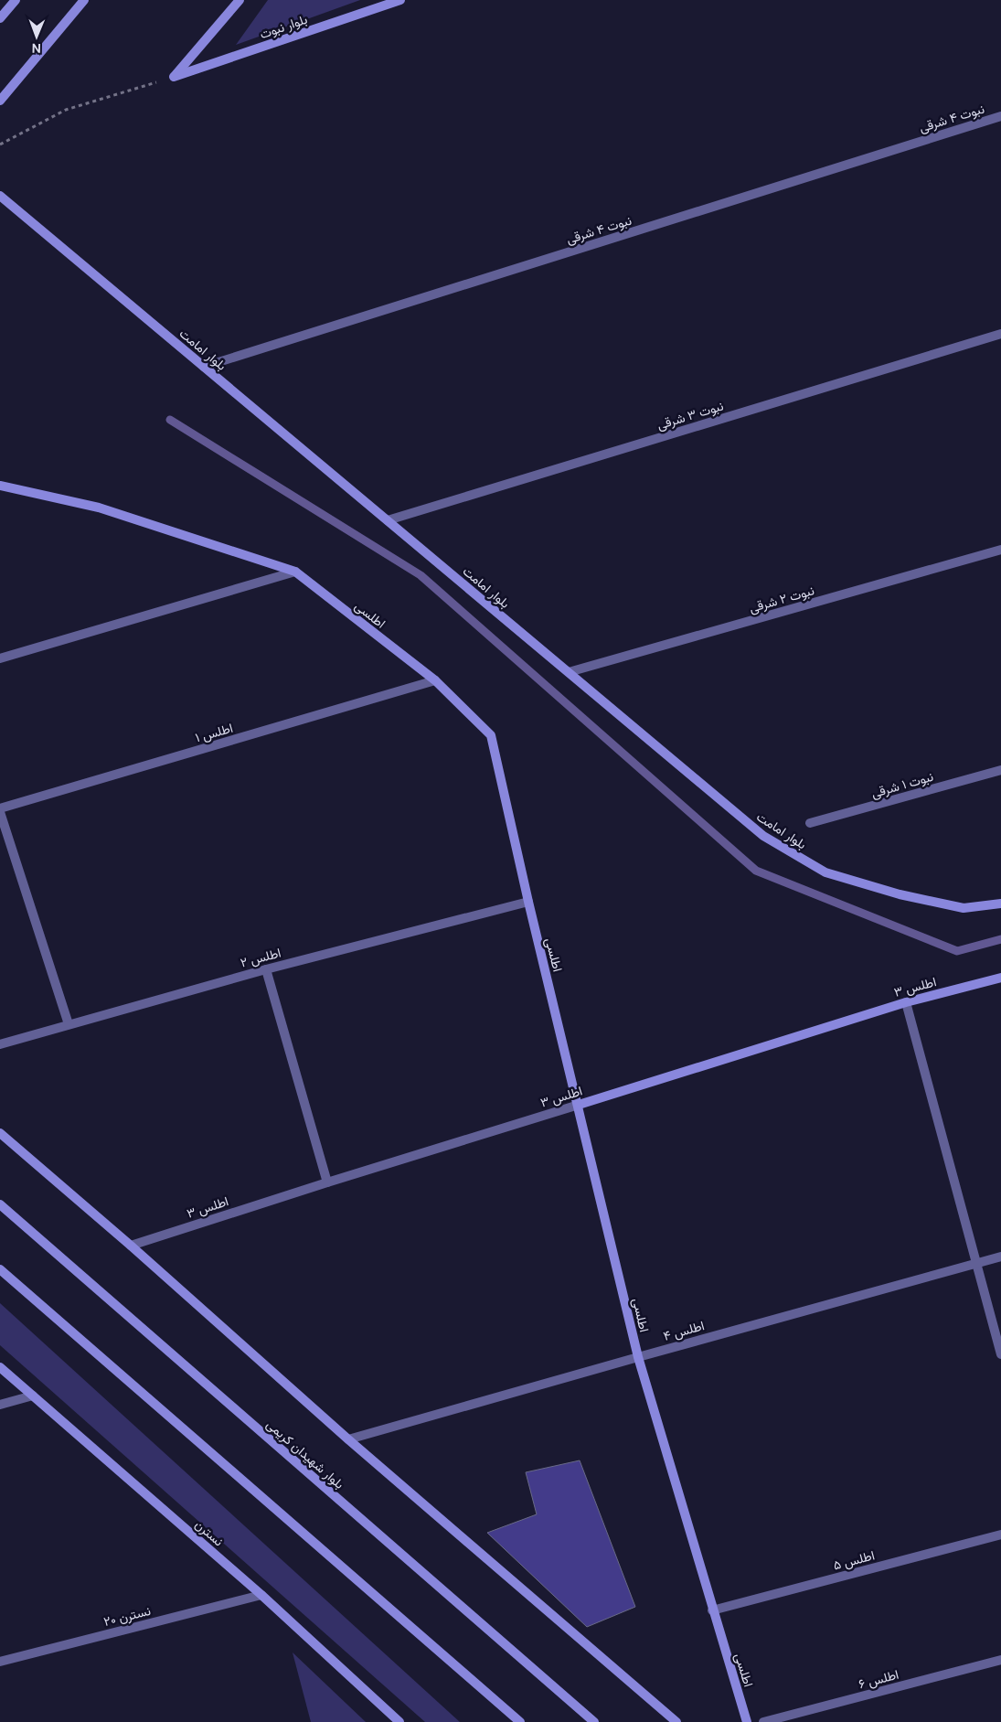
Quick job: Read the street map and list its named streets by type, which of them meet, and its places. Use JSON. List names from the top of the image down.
{
  "streets": {
    "street": [
      "بلوار نبوت",
      "نبوت ۴ شرقی",
      "بلوار امامت",
      "نبوت ۳ شرقی",
      "نبوت ۲ شرقی",
      "اطلسی",
      "اطلس ۱",
      "نبوت ۱ شرقی",
      "اطلس ۲",
      "اطلس ۳",
      "اطلس ۴",
      "بلوار شهیدان کریمی",
      "نسترن",
      "اطلس ۵",
      "نسترن ۲۰",
      "اطلس ۶"
    ]
  },
  "crossings": [
    ["نبوت ۴ شرقی", "بلوار امامت"],
    ["بلوار امامت", "نبوت ۳ شرقی"],
    ["بلوار امامت", "نبوت ۲ شرقی"],
    ["اطلسی", "اطلس ۱"],
    ["اطلسی", "اطلس ۲"],
    ["اطلسی", "اطلس ۳"],
    ["اطلسی", "اطلس ۴"],
    ["اطلسی", "اطلس ۵"],
    ["نسترن", "نسترن ۲۰"]
  ],
  "north": "bottom"
}
